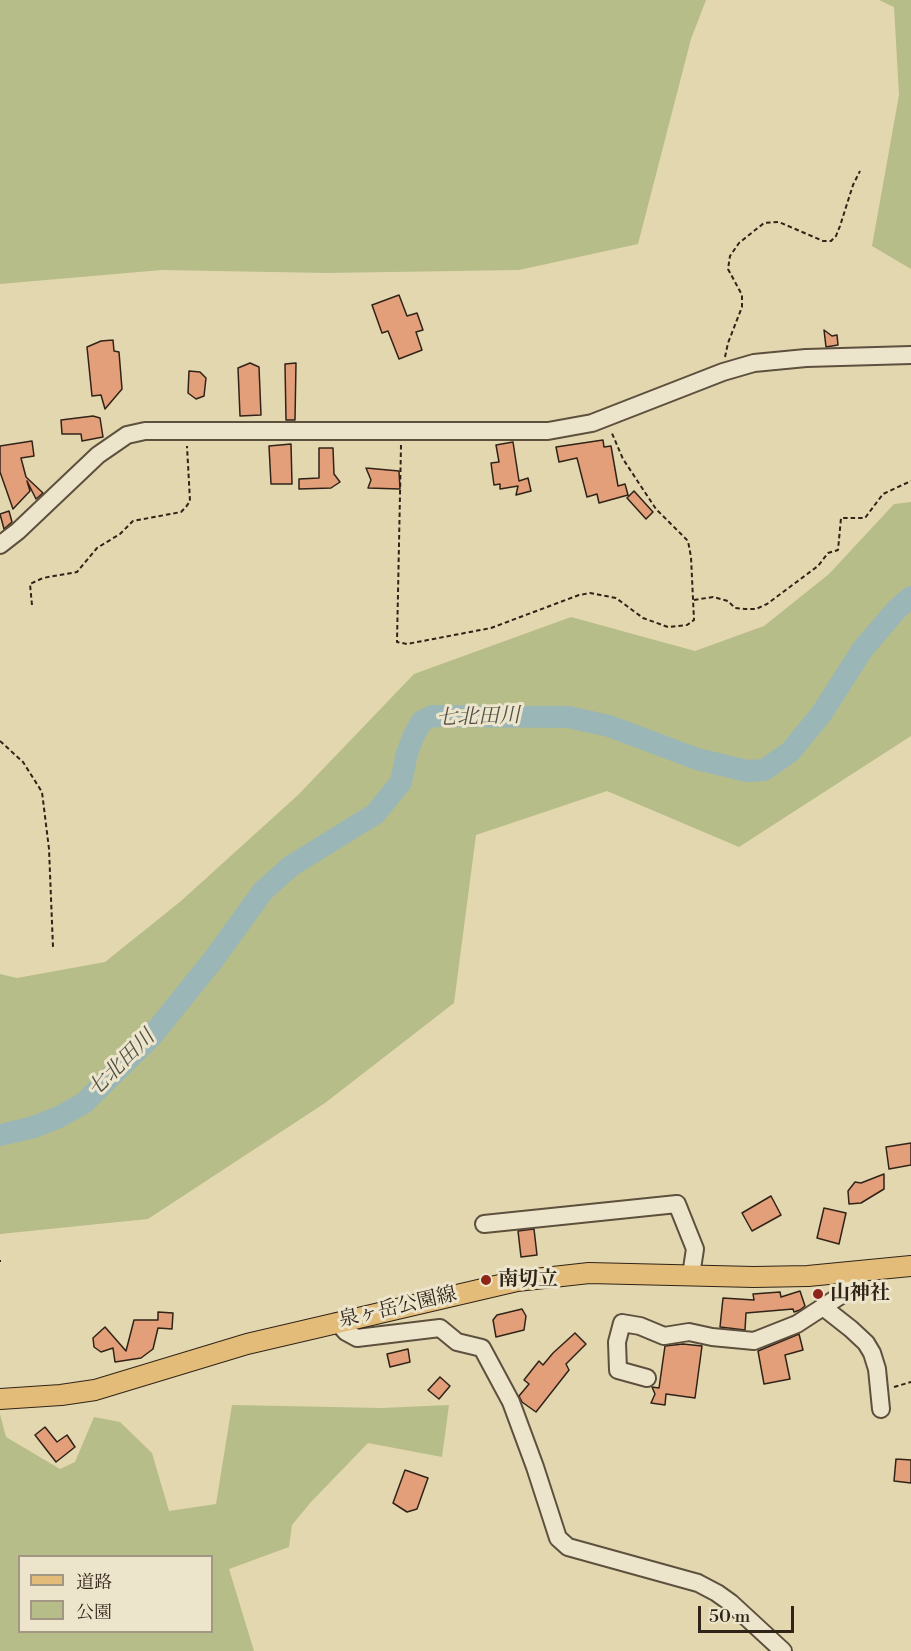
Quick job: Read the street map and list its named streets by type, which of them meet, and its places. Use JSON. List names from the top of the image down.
{
  "streets": {
    "main road": ["泉ヶ岳公園線"]
  },
  "water": ["七北田川"],
  "places": ["南切立", "山神社"],
  "legend": ["道路", "公園"],
  "scale_bar": "50 m"
}
